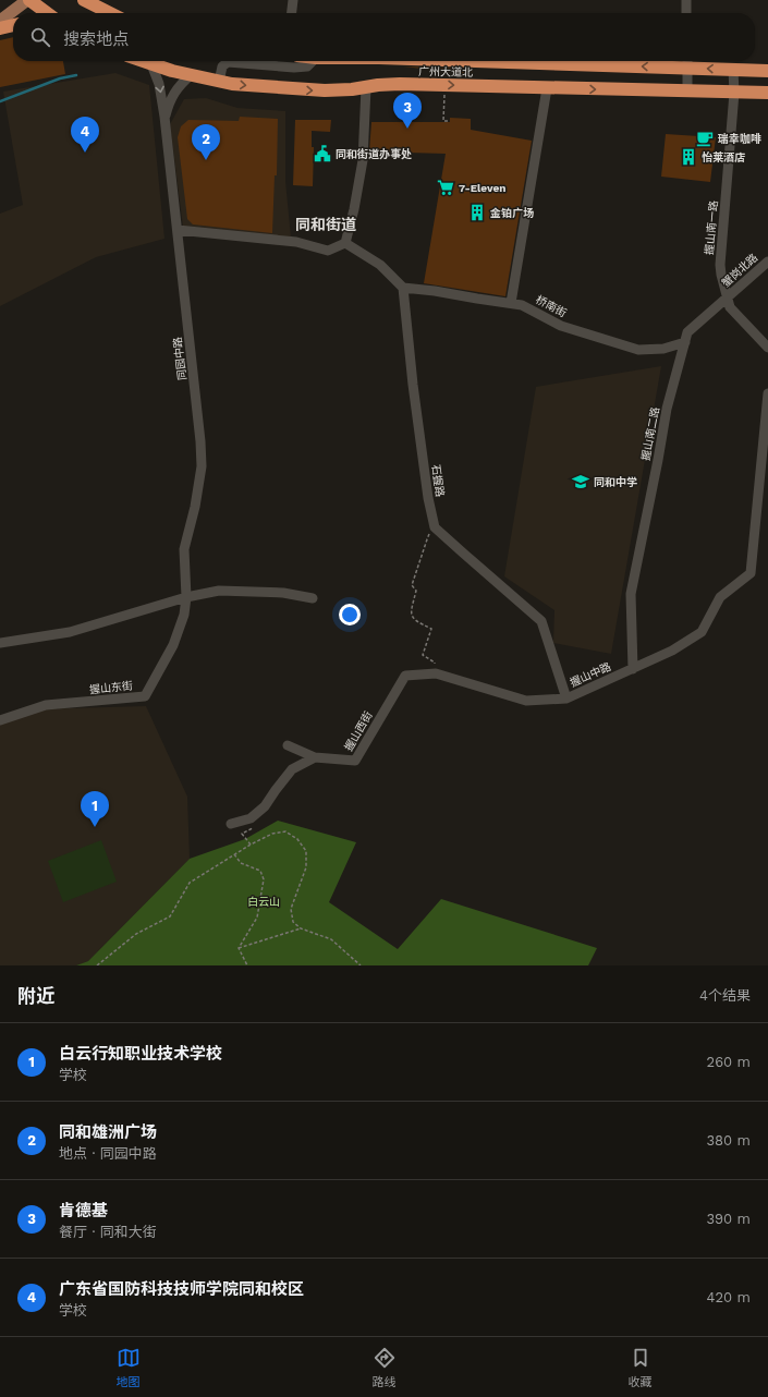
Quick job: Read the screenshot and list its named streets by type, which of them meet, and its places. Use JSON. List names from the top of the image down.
{
  "streets": {
    "highway": ["广州大道北"],
    "street": [
      "握山南一路",
      "蟹岗北路",
      "桥南街",
      "同园中路",
      "握山南二路",
      "石握路",
      "握山中路",
      "握山东街",
      "握山西街"
    ]
  },
  "crossings": [
    ["广州大道北", "握山南一路"],
    ["广州大道北", "同园中路"],
    ["握山南一路", "蟹岗北路"],
    ["握山南一路", "握山南二路"],
    ["蟹岗北路", "握山南二路"],
    ["桥南街", "握山南二路"],
    ["桥南街", "石握路"],
    ["同园中路", "握山东街"],
    ["握山南二路", "握山中路"],
    ["握山中路", "握山西街"]
  ],
  "districts": ["同和街道"],
  "parks": ["白云山"],
  "places": {
    "cafe": ["瑞幸咖啡"],
    "public building": ["同和街道办事处"],
    "building": ["怡莱酒店", "金铂广场"],
    "supermarket": ["7-Eleven"],
    "school or university": ["同和中学"]
  },
  "page": {
    "search": "搜索地点",
    "pins": [
      "3",
      "4",
      "2",
      "1"
    ],
    "heading": ["附近", "4个结果"],
    "list": [
      {
        "mark": "1",
        "name": "白云行知职业技术学校",
        "note": "学校",
        "value": "260 m"
      },
      {
        "mark": "2",
        "name": "同和雄洲广场",
        "note": "地点 · 同园中路",
        "value": "380 m"
      },
      {
        "mark": "3",
        "name": "肯德基",
        "note": "餐厅 · 同和大街",
        "value": "390 m"
      },
      {
        "mark": "4",
        "name": "广东省国防科技技师学院同和校区",
        "note": "学校",
        "value": "420 m"
      }
    ],
    "nav": ["地图", "路线", "收藏"]
  }
}
